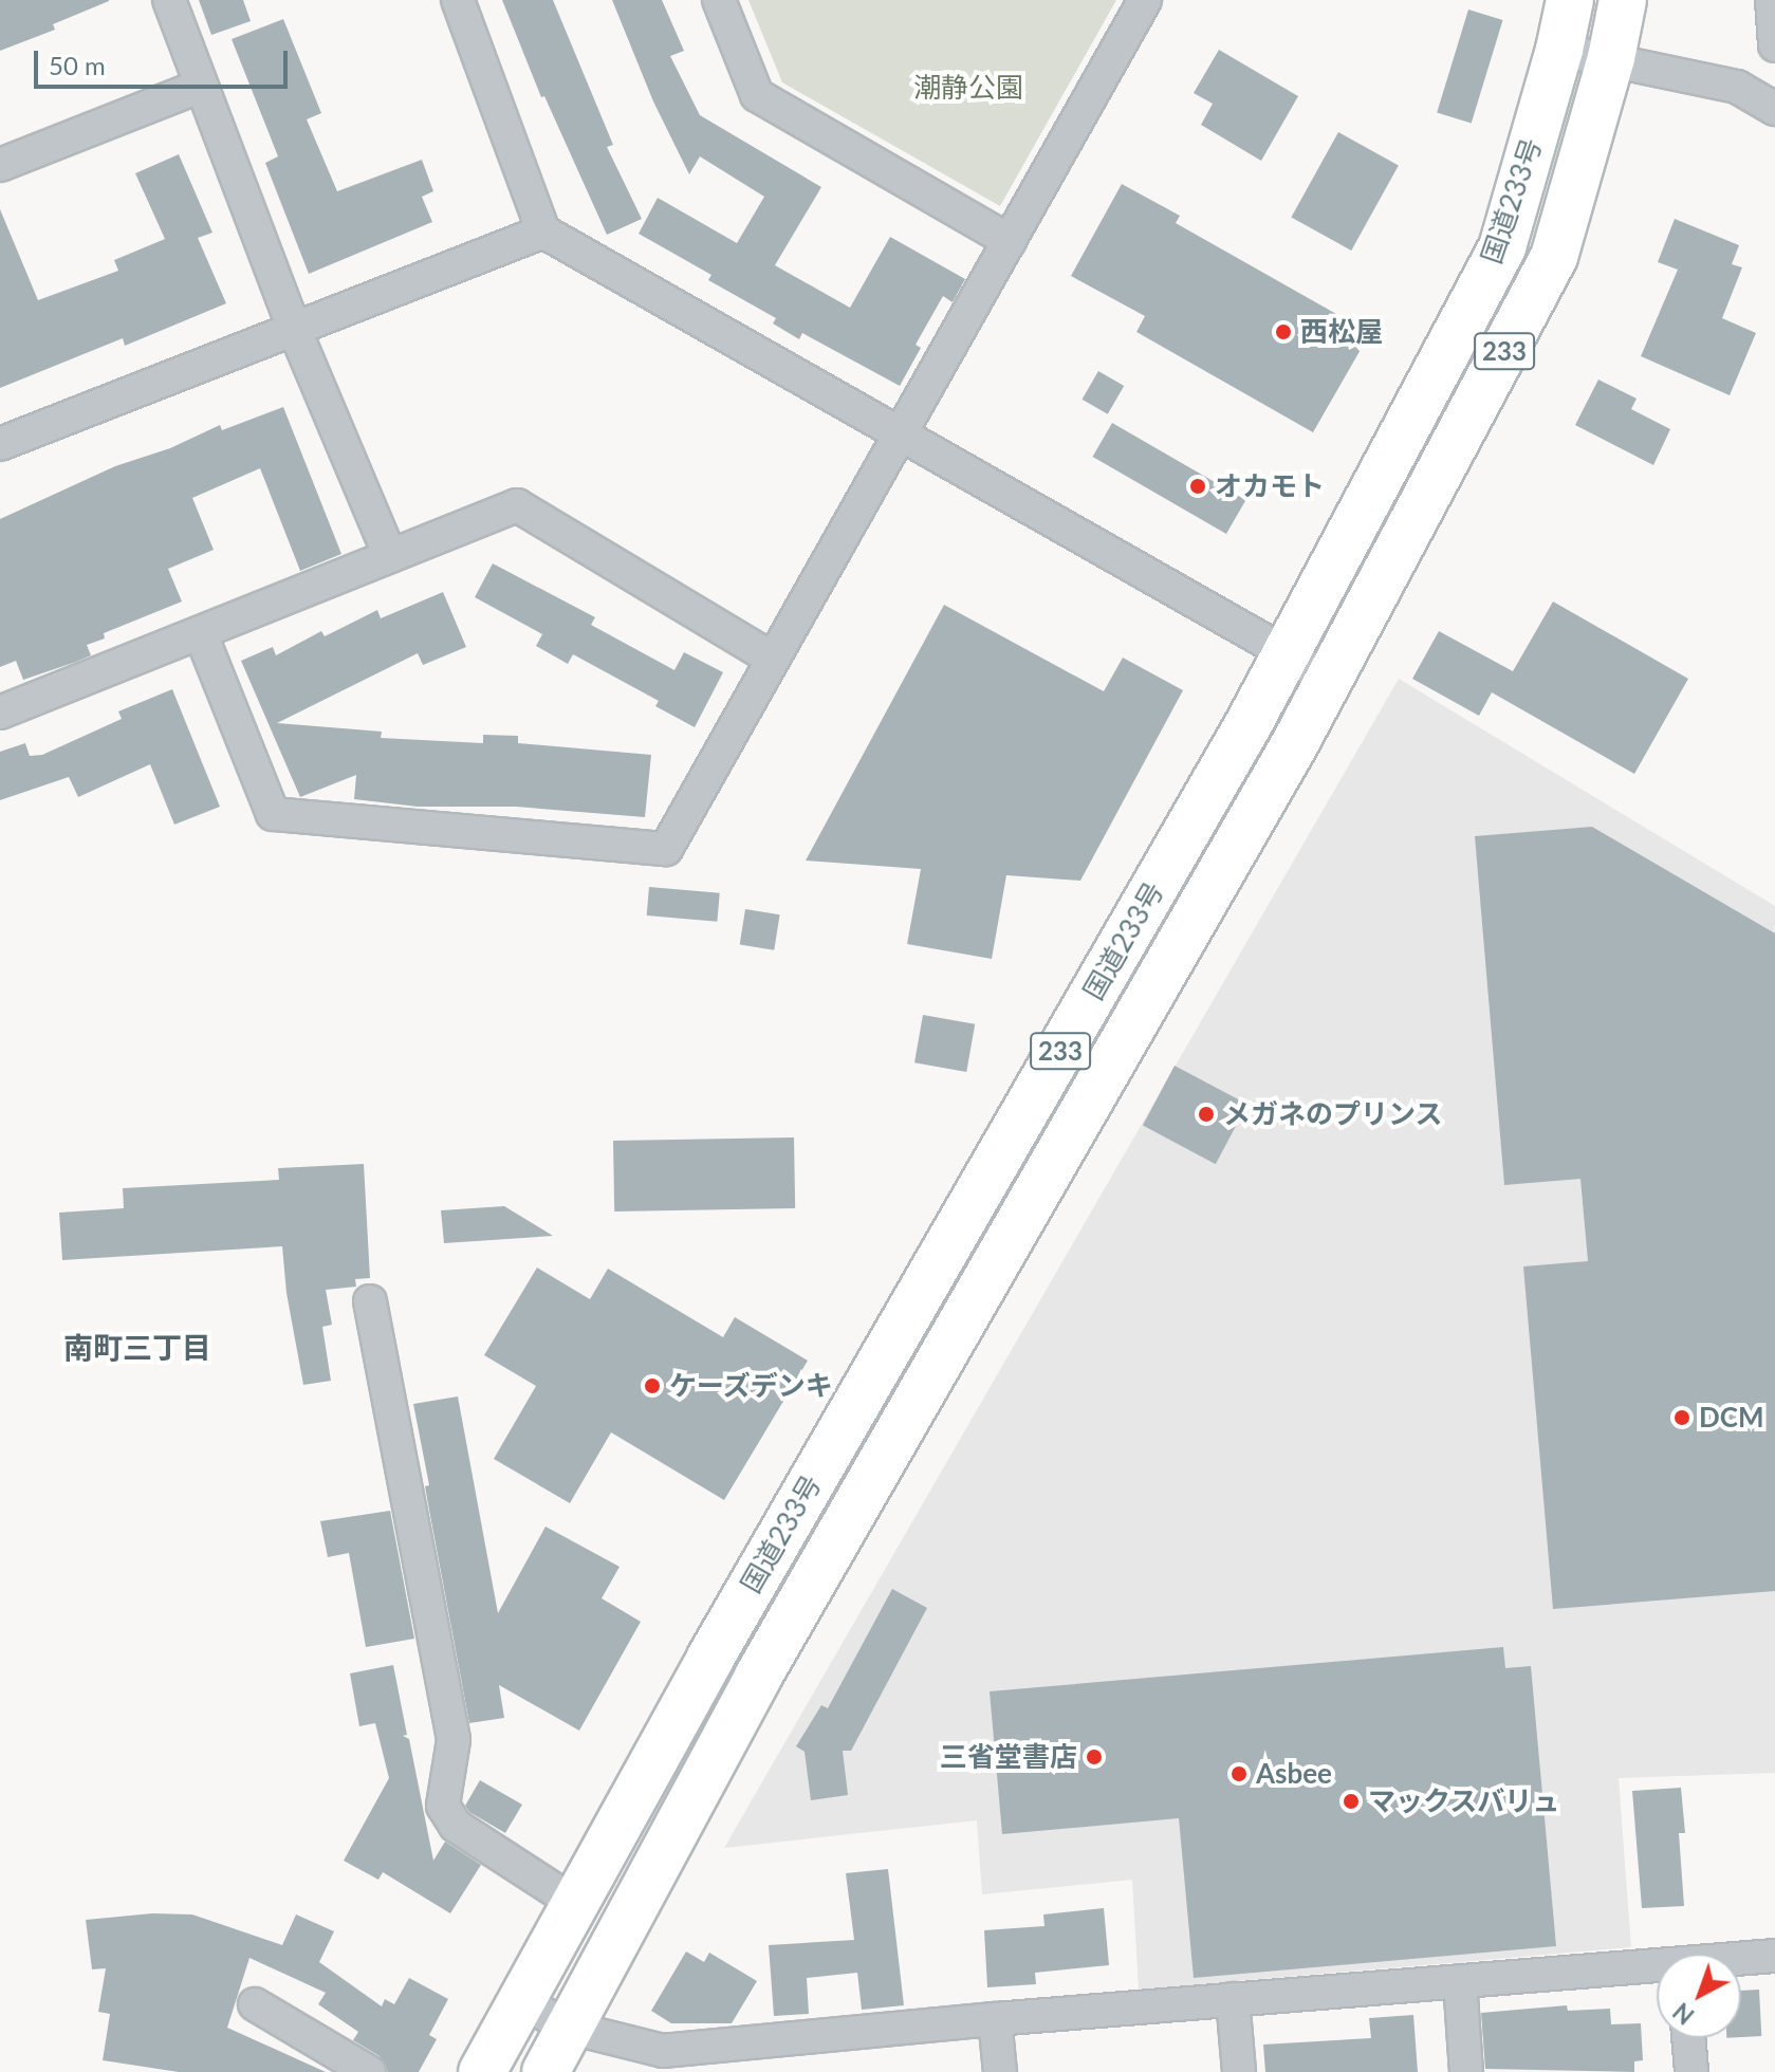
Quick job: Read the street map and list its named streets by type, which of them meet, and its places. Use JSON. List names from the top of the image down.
{
  "streets": {
    "highway": ["国道233号", "233"]
  },
  "districts": ["南町三丁目"],
  "parks": ["潮静公園"],
  "places": [
    "西松屋",
    "オカモト",
    "メガネのプリンス",
    "ケーズデンキ",
    "DCM",
    "三省堂書店",
    "Asbee",
    "マックスバリュ"
  ],
  "scale_bar": "50 m",
  "north": "bottom left"
}
